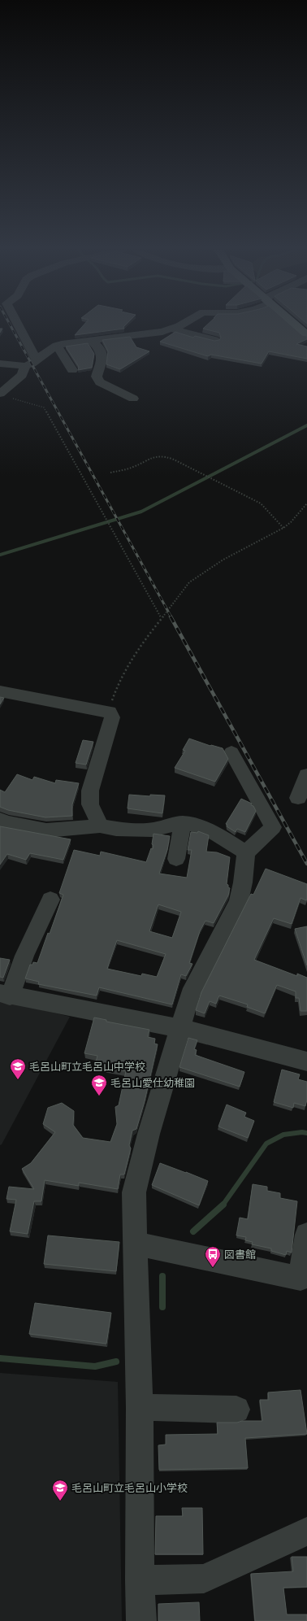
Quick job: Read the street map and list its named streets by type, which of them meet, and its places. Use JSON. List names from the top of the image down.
{
  "places": {
    "school or university": ["毛呂山町立毛呂山中学校", "毛呂山愛仕幼稚園", "毛呂山町立毛呂山小学校"],
    "bus stop": ["図書館"]
  }
}
